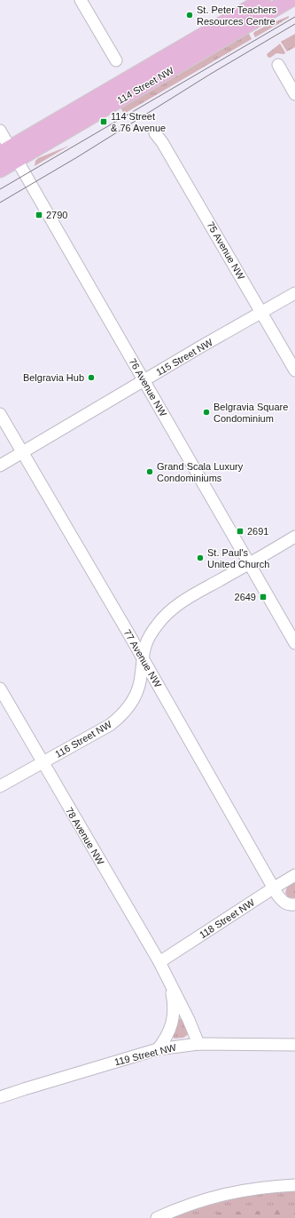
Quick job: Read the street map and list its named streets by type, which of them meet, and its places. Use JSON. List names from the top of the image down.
{
  "streets": {
    "main road": ["114 Street NW"],
    "street": [
      "75 Avenue NW",
      "115 Street NW",
      "76 Avenue NW",
      "77 Avenue NW",
      "116 Street NW",
      "78 Avenue NW",
      "118 Street NW",
      "119 Street NW"
    ]
  },
  "crossings": [
    ["114 Street NW", "76 Avenue NW"],
    ["75 Avenue NW", "115 Street NW"],
    ["115 Street NW", "76 Avenue NW"],
    ["115 Street NW", "77 Avenue NW"],
    ["76 Avenue NW", "116 Street NW"],
    ["77 Avenue NW", "116 Street NW"],
    ["77 Avenue NW", "118 Street NW"],
    ["116 Street NW", "78 Avenue NW"],
    ["78 Avenue NW", "118 Street NW"],
    ["78 Avenue NW", "119 Street NW"]
  ],
  "places": {
    "other": [
      "St. Peter Teachers Resources Centre",
      "Belgravia Hub",
      "Belgravia Square Condominium",
      "Grand Scala Luxury Condominiums",
      "St. Paul's United Church"
    ],
    "transit": [
      "114 Street & 76 Avenue",
      "2790",
      "2691",
      "2649"
    ]
  }
}
